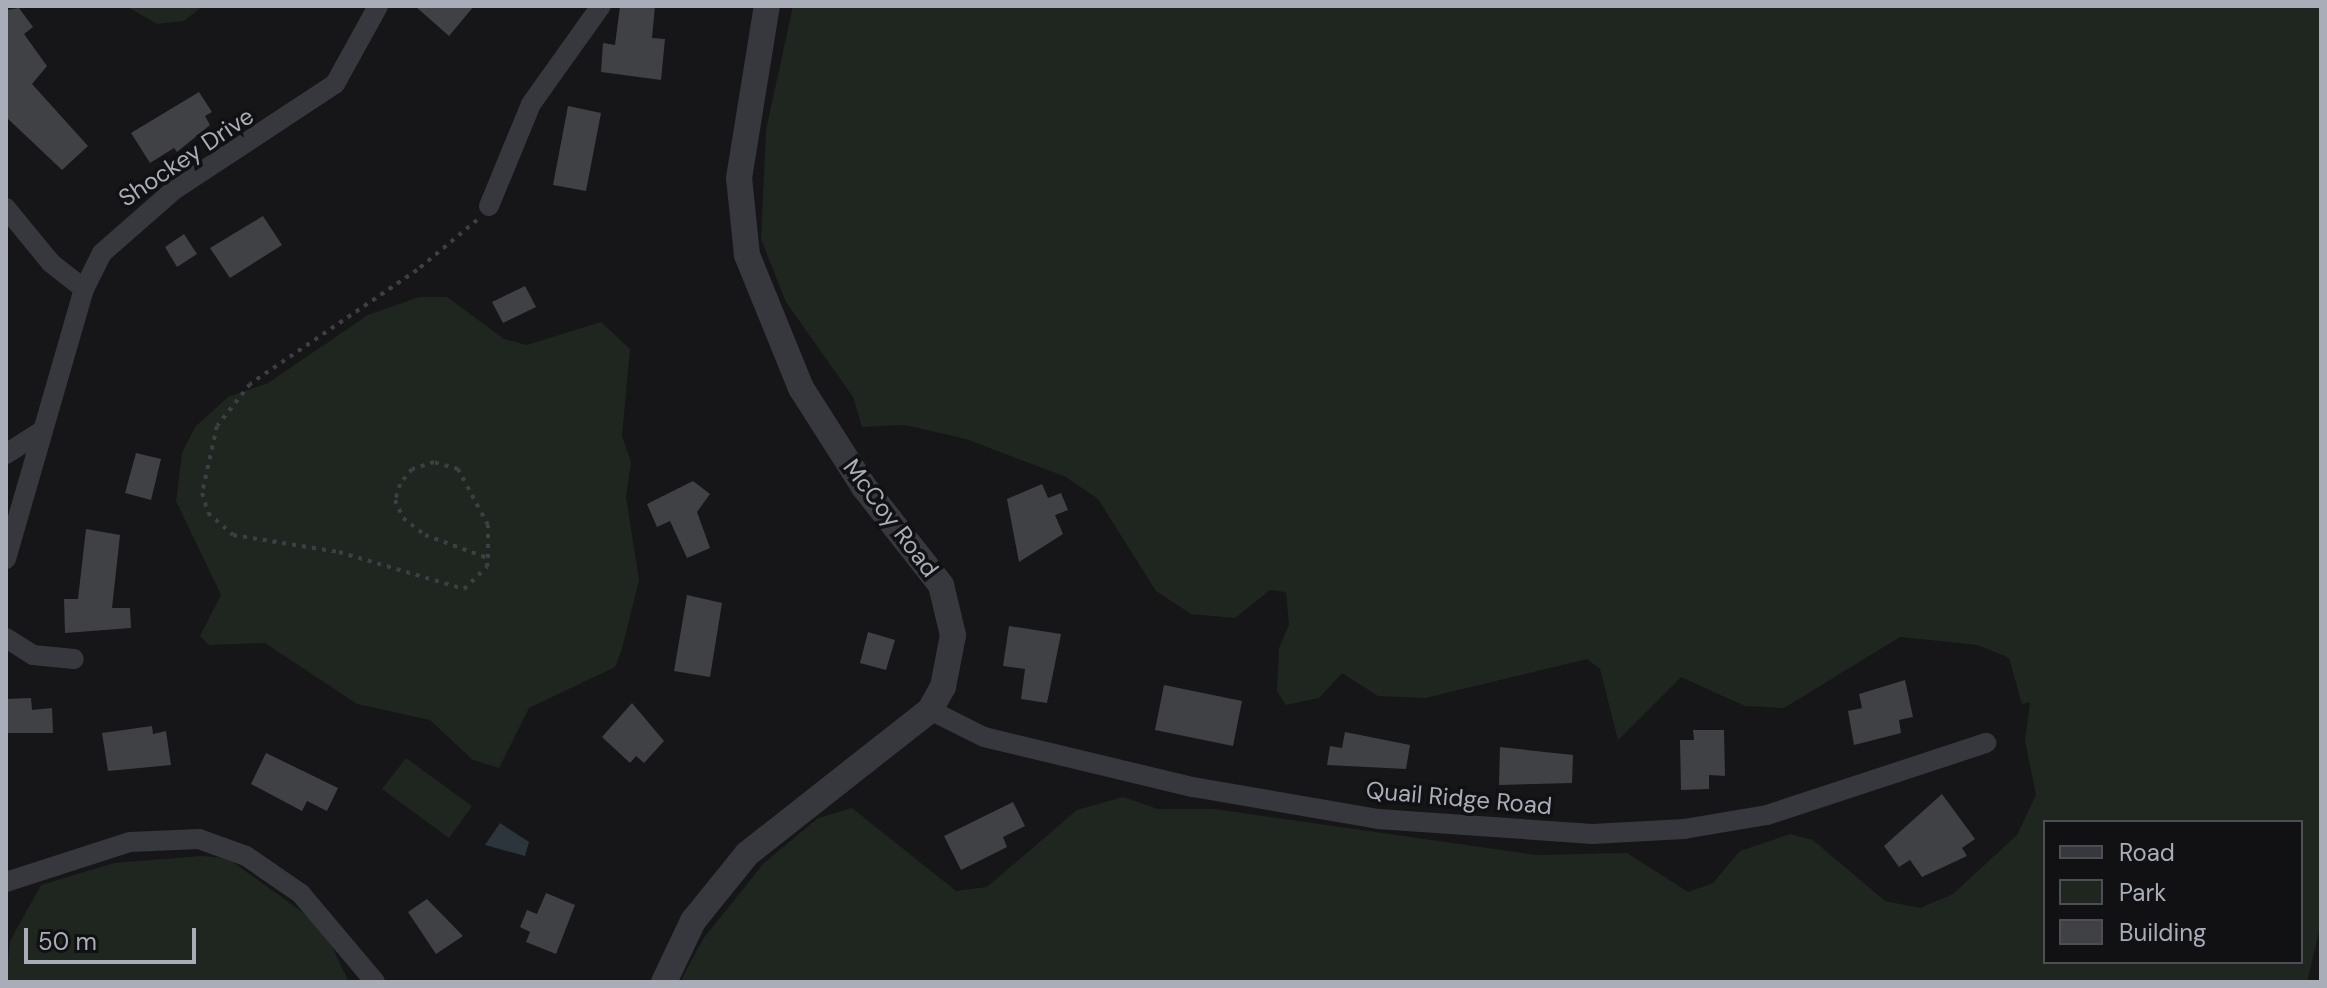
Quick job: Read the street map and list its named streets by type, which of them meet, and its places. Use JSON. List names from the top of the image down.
{
  "streets": {
    "street": ["Shockey Drive", "McCoy Road", "Quail Ridge Road"]
  },
  "crossings": [
    ["McCoy Road", "Quail Ridge Road"]
  ],
  "legend": ["Road", "Park", "Building"],
  "scale_bar": "50 m"
}
